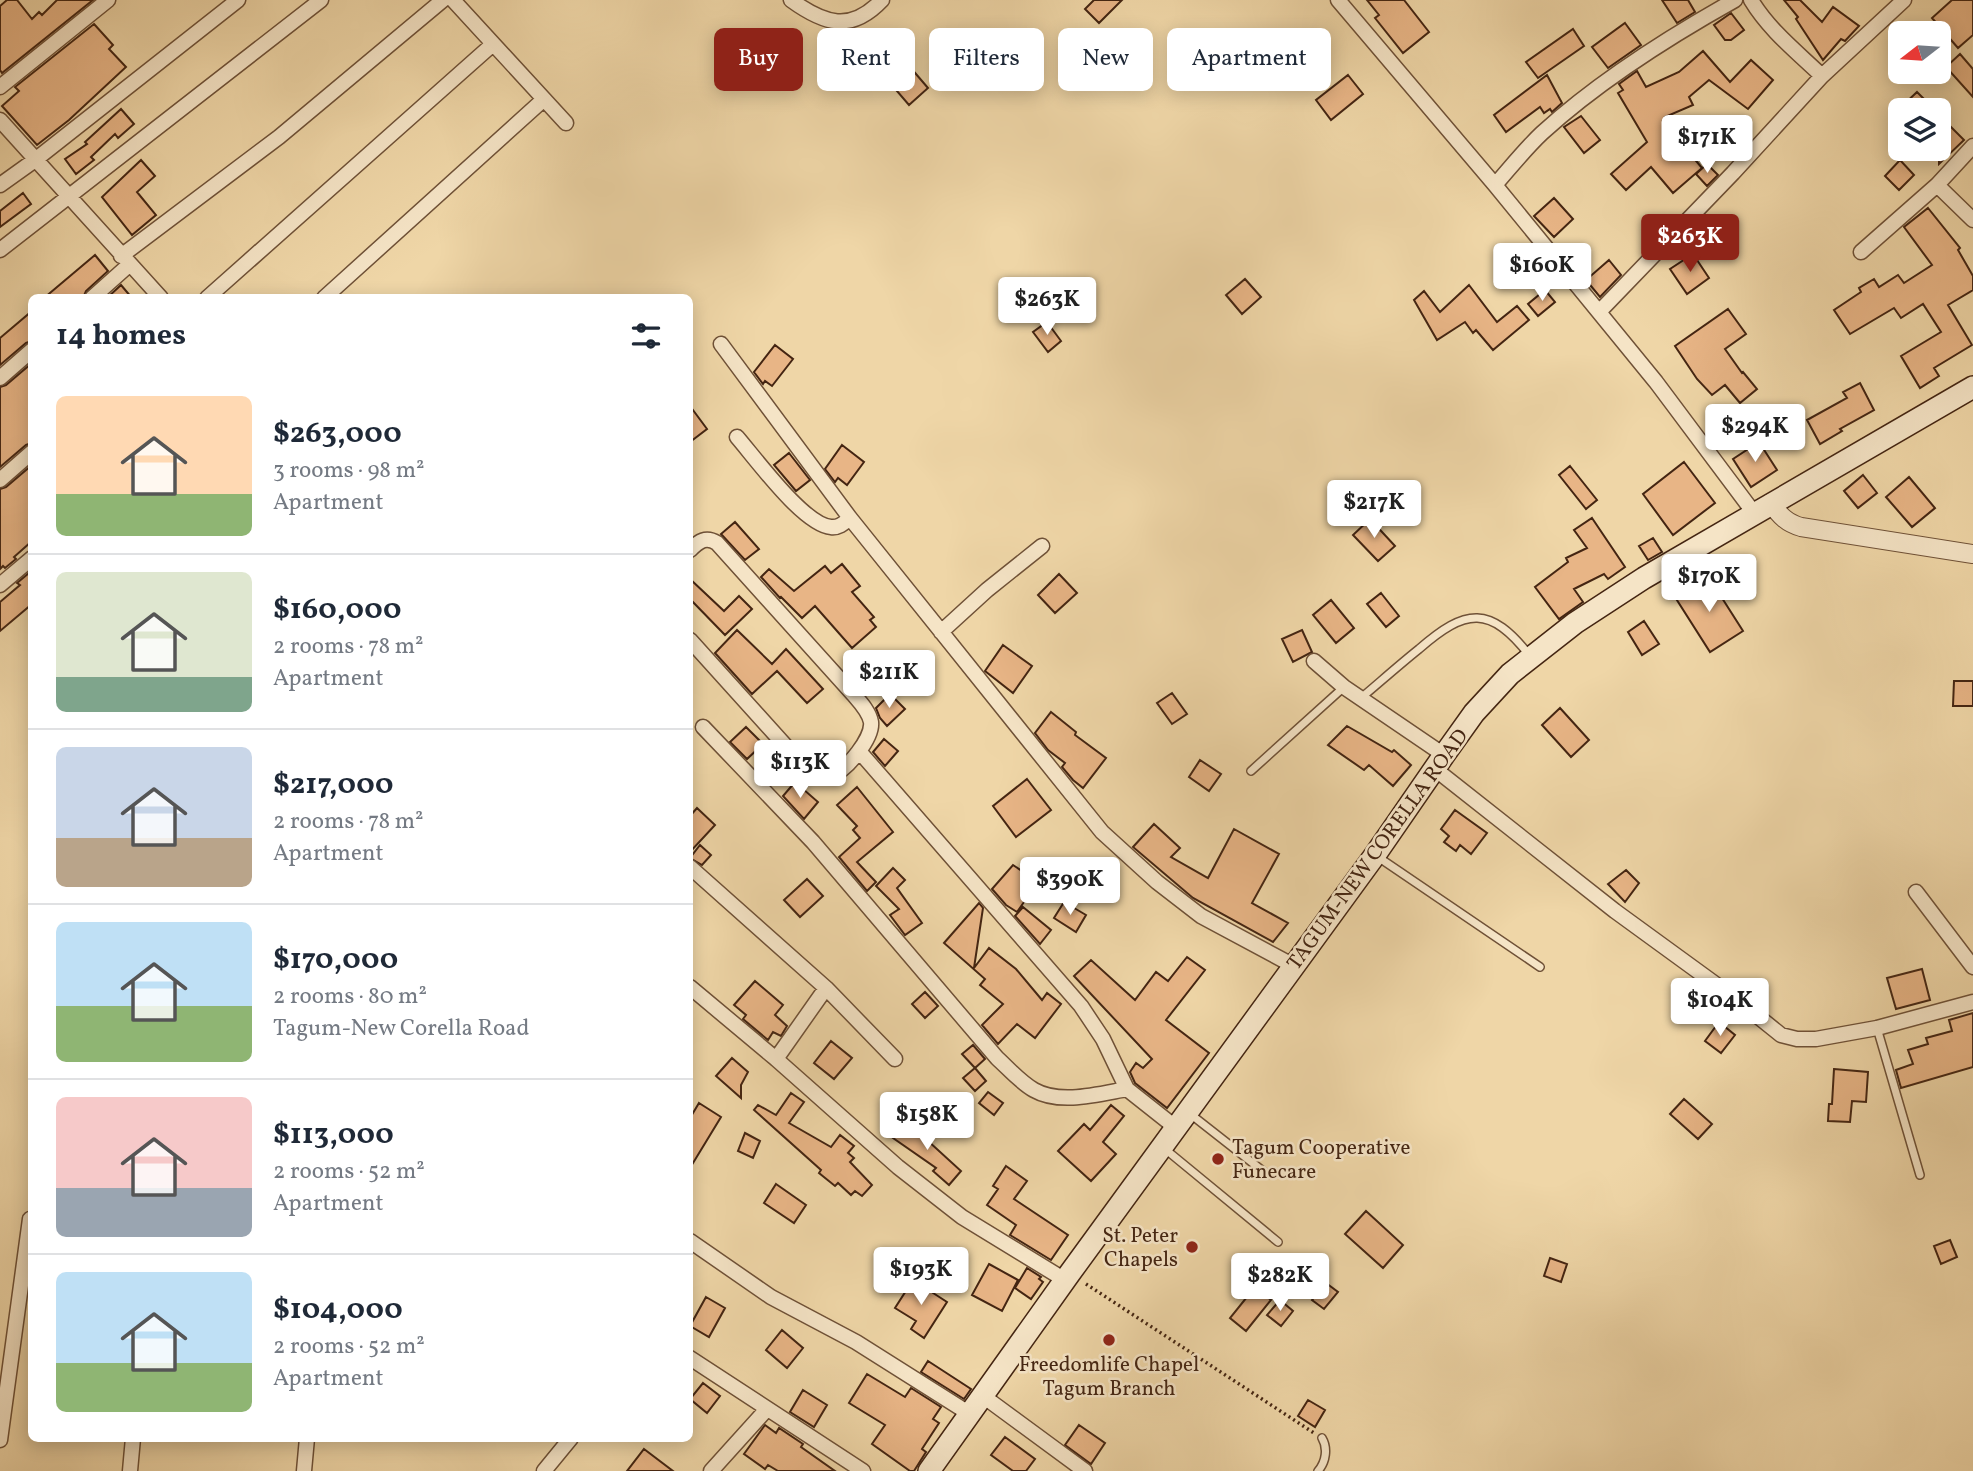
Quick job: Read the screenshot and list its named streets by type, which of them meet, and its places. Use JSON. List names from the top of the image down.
{
  "streets": {
    "main road": ["TAGUM-NEW CORELLA ROAD"]
  },
  "places": ["Tagum Cooperative Funecare", "St. Peter Chapels", "Freedomlife Chapel Tagum Branch"],
  "north": "left",
  "page": {
    "chip": [
      "Buy",
      "Rent",
      "Filters",
      "New",
      "Apartment"
    ],
    "price": [
      "$171K",
      "$263K",
      "$160K",
      "$263K",
      "$294K",
      "$217K",
      "$170K",
      "$211K",
      "$113K",
      "$390K",
      "$104K",
      "$158K",
      "$193K",
      "$282K"
    ],
    "heading": "14 homes",
    "list": [
      {
        "name": "$263,000",
        "note": "3 rooms · 98 m² · Apartment"
      },
      {
        "name": "$160,000",
        "note": "2 rooms · 78 m² · Apartment"
      },
      {
        "name": "$217,000",
        "note": "2 rooms · 78 m² · Apartment"
      },
      {
        "name": "$170,000",
        "note": "2 rooms · 80 m² · Tagum-New Corella Road"
      },
      {
        "name": "$113,000",
        "note": "2 rooms · 52 m² · Apartment"
      },
      {
        "name": "$104,000",
        "note": "2 rooms · 52 m² · Apartment"
      }
    ]
  }
}
